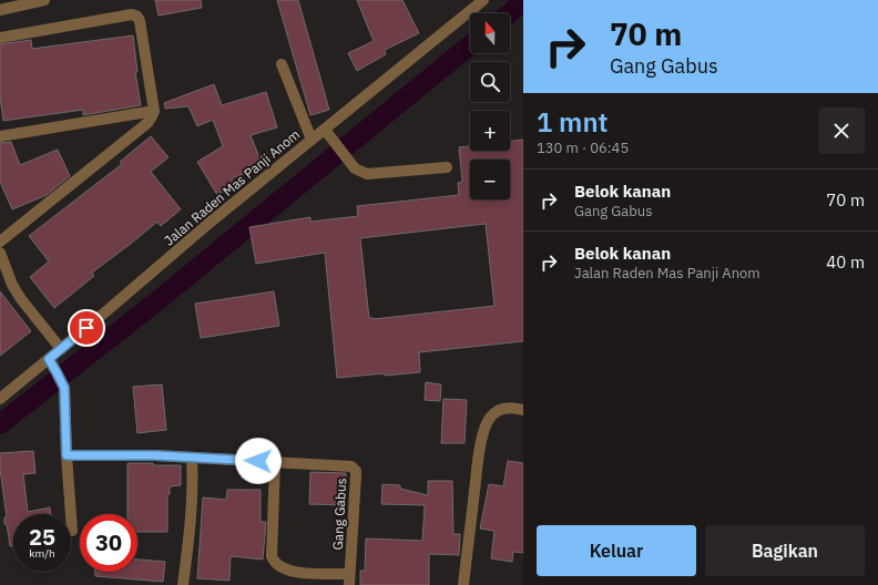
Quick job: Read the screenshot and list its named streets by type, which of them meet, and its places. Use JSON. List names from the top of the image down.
{
  "streets": {
    "street": ["Jalan Raden Mas Panji Anom", "Gang Gabus"]
  },
  "north": "top",
  "page": {
    "turn": ["70 m", "Gang Gabus"],
    "map_buttons": ["+", "−"],
    "heading": ["1 mnt", "130 m · 06:45"],
    "list": [
      {
        "name": "Belok kanan",
        "note": "Gang Gabus",
        "value": "70 m"
      },
      {
        "name": "Belok kanan",
        "note": "Jalan Raden Mas Panji Anom",
        "value": "40 m"
      }
    ],
    "speed": "25 km/h",
    "limit": "30",
    "buttons": ["Keluar", "Bagikan"]
  }
}
